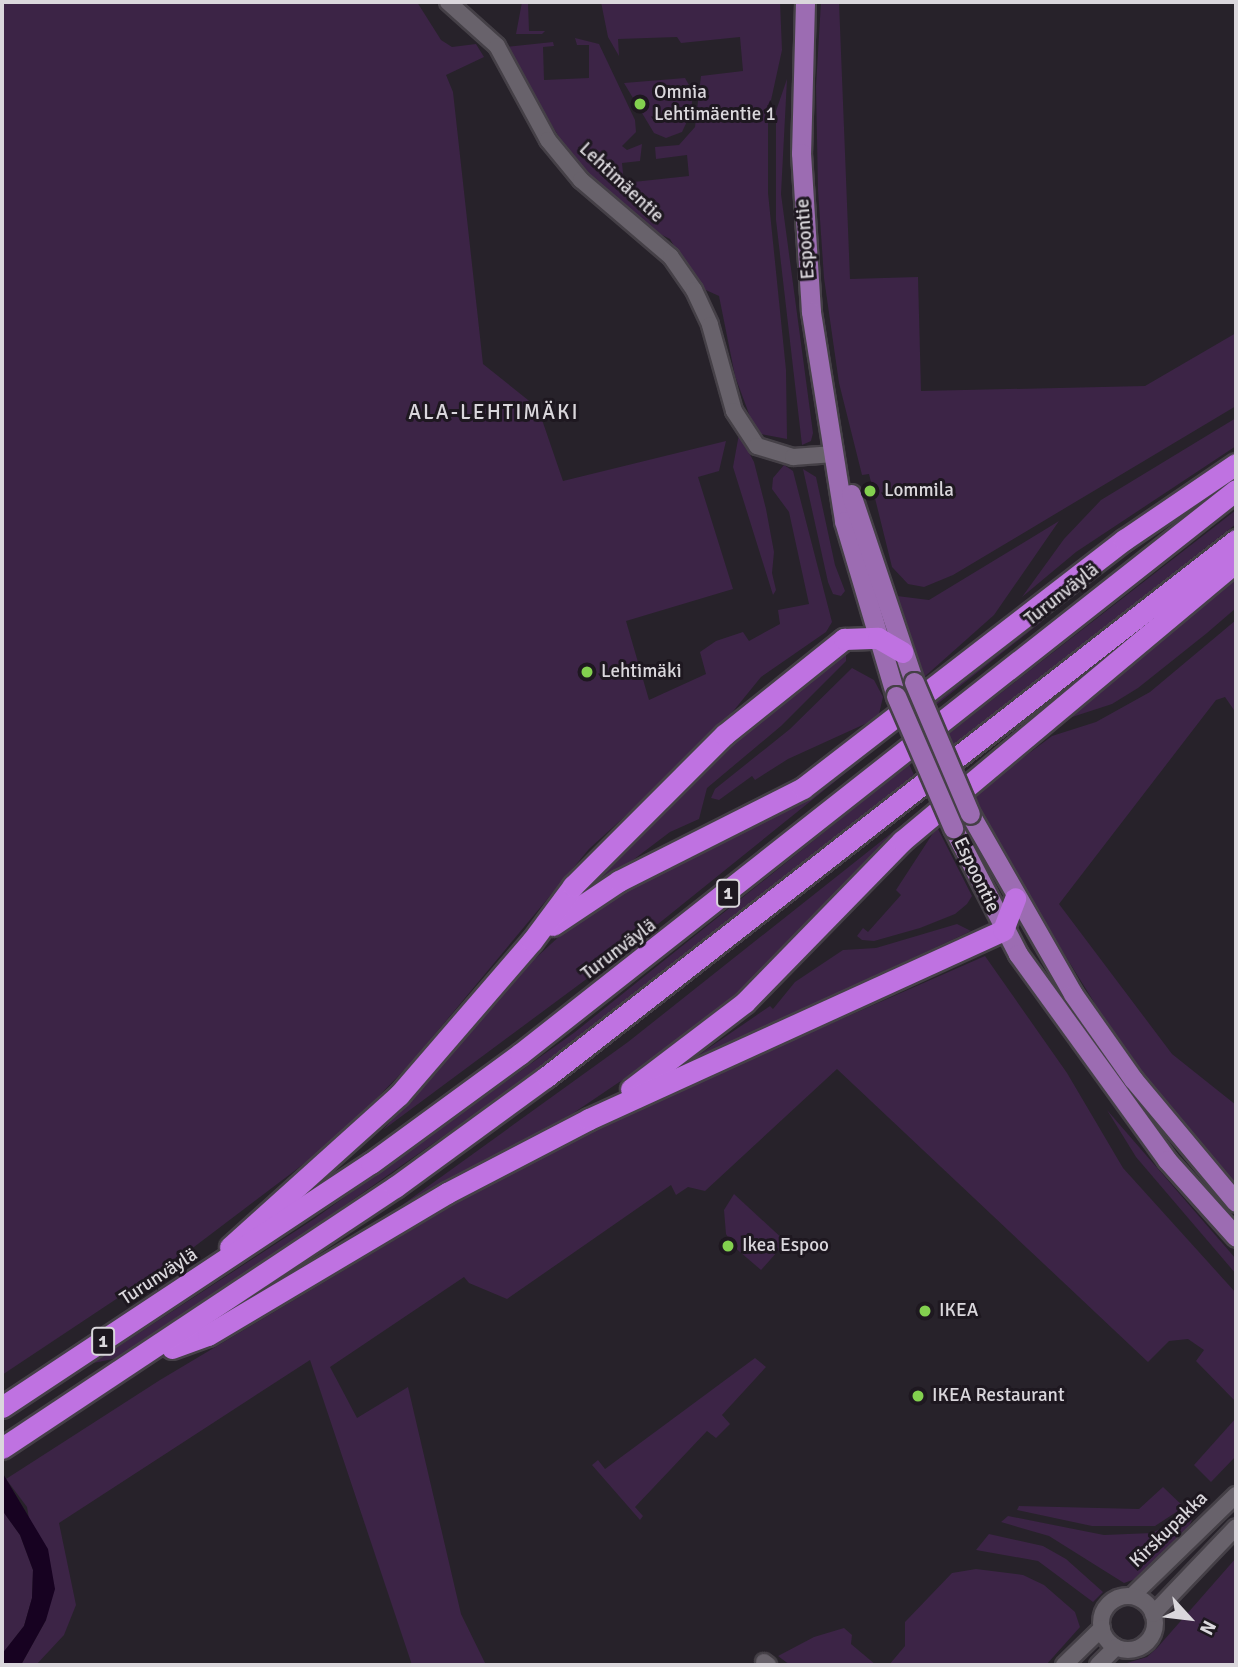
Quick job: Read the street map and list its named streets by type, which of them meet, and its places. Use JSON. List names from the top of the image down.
{
  "streets": {
    "highway": ["Turunväylä", "1"],
    "main road": ["Espoontie"],
    "street": ["Lehtimäentie", "Kirskupakka"]
  },
  "crossings": [
    ["Lehtimäentie", "Espoontie"]
  ],
  "districts": ["ALA-LEHTIMÄKI"],
  "places": [
    "Omnia Lehtimäentie 1",
    "Lommila",
    "Lehtimäki",
    "Ikea Espoo",
    "IKEA",
    "IKEA Restaurant"
  ],
  "north": "bottom right"
}
